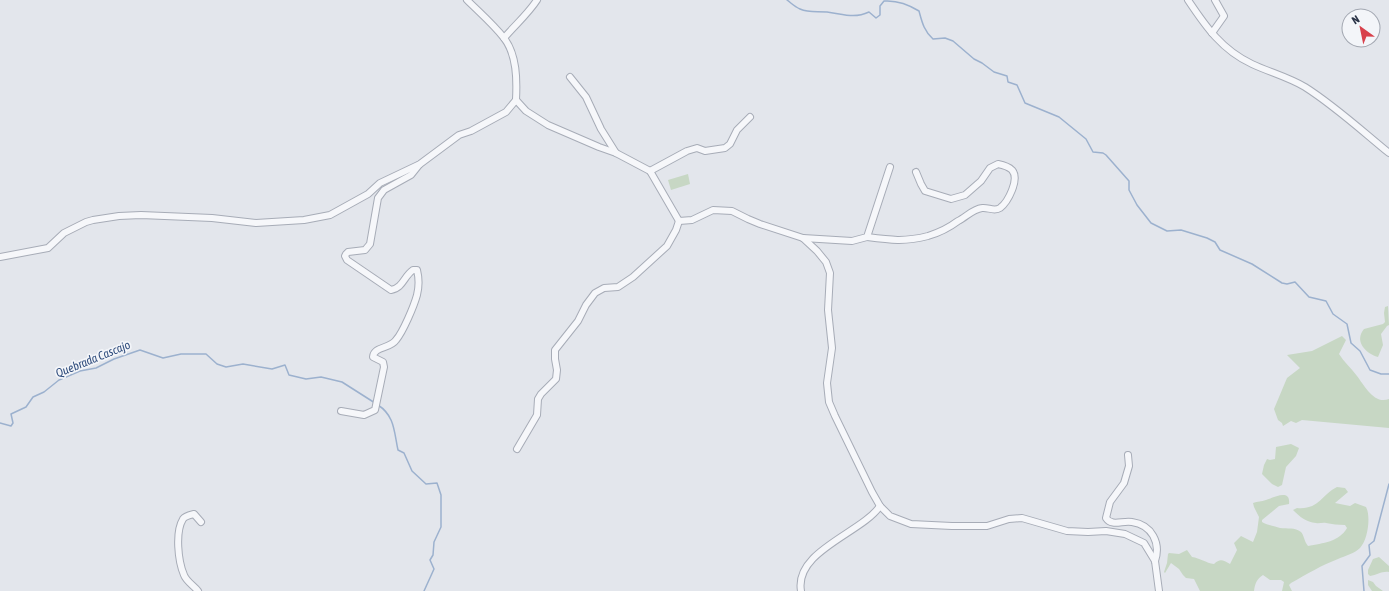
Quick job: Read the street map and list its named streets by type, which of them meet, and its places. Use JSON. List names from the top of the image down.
{
  "water": ["Quebrada Cascajo"],
  "north": "top left"
}
